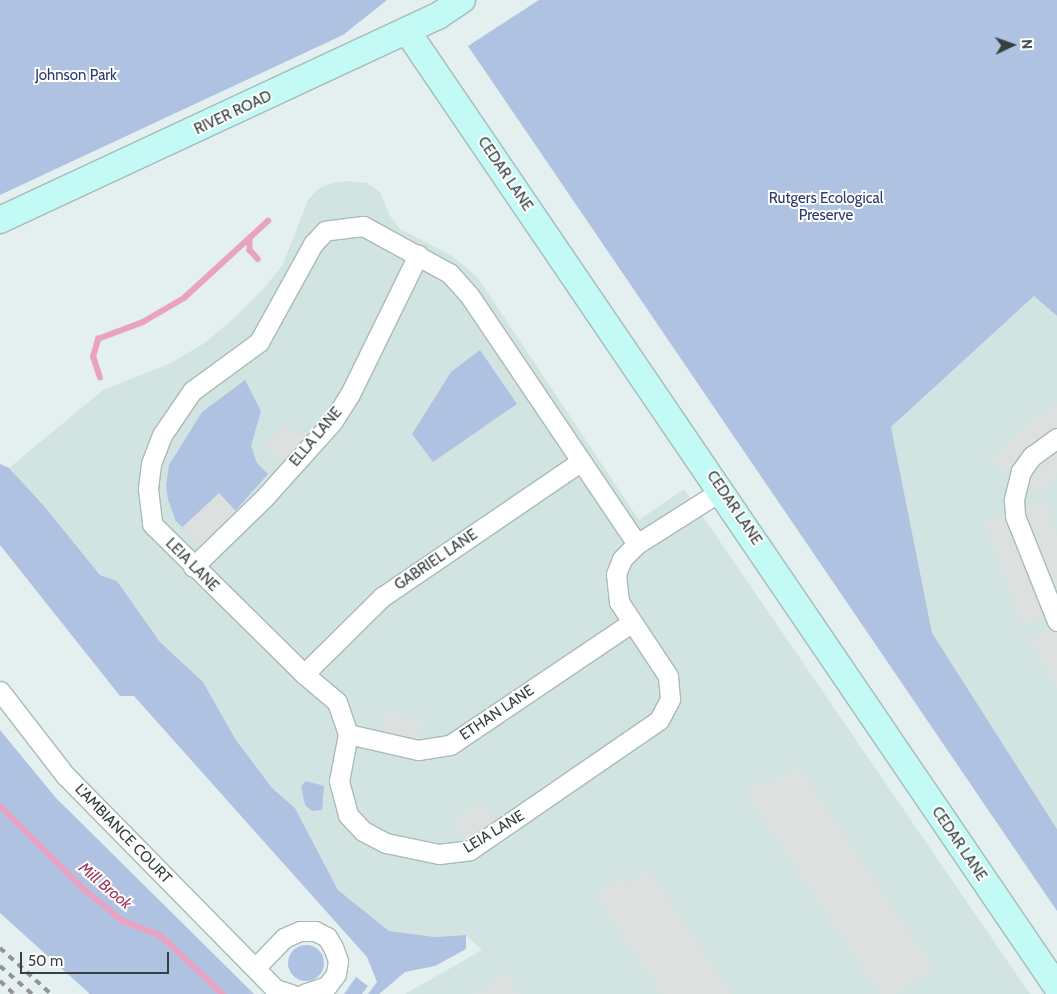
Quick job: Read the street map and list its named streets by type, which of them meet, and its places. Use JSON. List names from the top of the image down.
{
  "streets": {
    "street": [
      "RIVER ROAD",
      "CEDAR LANE",
      "ELLA LANE",
      "GABRIEL LANE",
      "LEIA LANE",
      "ETHAN LANE",
      "L'AMBIANCE COURT"
    ]
  },
  "crossings": [
    ["RIVER ROAD", "CEDAR LANE"],
    ["CEDAR LANE", "LEIA LANE"],
    ["ELLA LANE", "LEIA LANE"],
    ["GABRIEL LANE", "LEIA LANE"],
    ["LEIA LANE", "ETHAN LANE"]
  ],
  "water": ["Mill Brook"],
  "parks": ["Johnson Park", "Rutgers Ecological Preserve"],
  "scale_bar": "50 m",
  "north": "right"
}
